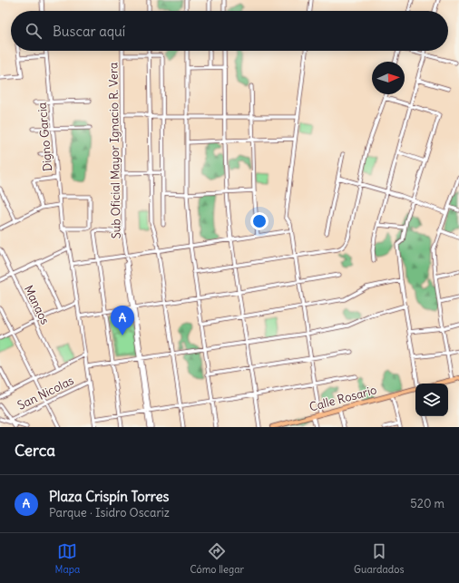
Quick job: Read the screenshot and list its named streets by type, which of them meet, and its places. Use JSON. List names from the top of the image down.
{
  "streets": {
    "main road": ["Calle Rosario"],
    "street": [
      "Digno Garcia",
      "Sub Oficial Mayor Ignacio R. Vera",
      "Manaos",
      "San Nicolas"
    ]
  },
  "north": "right",
  "page": {
    "search": "Buscar aquí",
    "pins": "A",
    "heading": "Cerca",
    "list": [
      {
        "mark": "A",
        "name": "Plaza Crispín Torres",
        "note": "Parque · Isidro Oscariz",
        "value": "520 m"
      }
    ],
    "nav": ["Mapa", "Cómo llegar", "Guardados"]
  }
}
